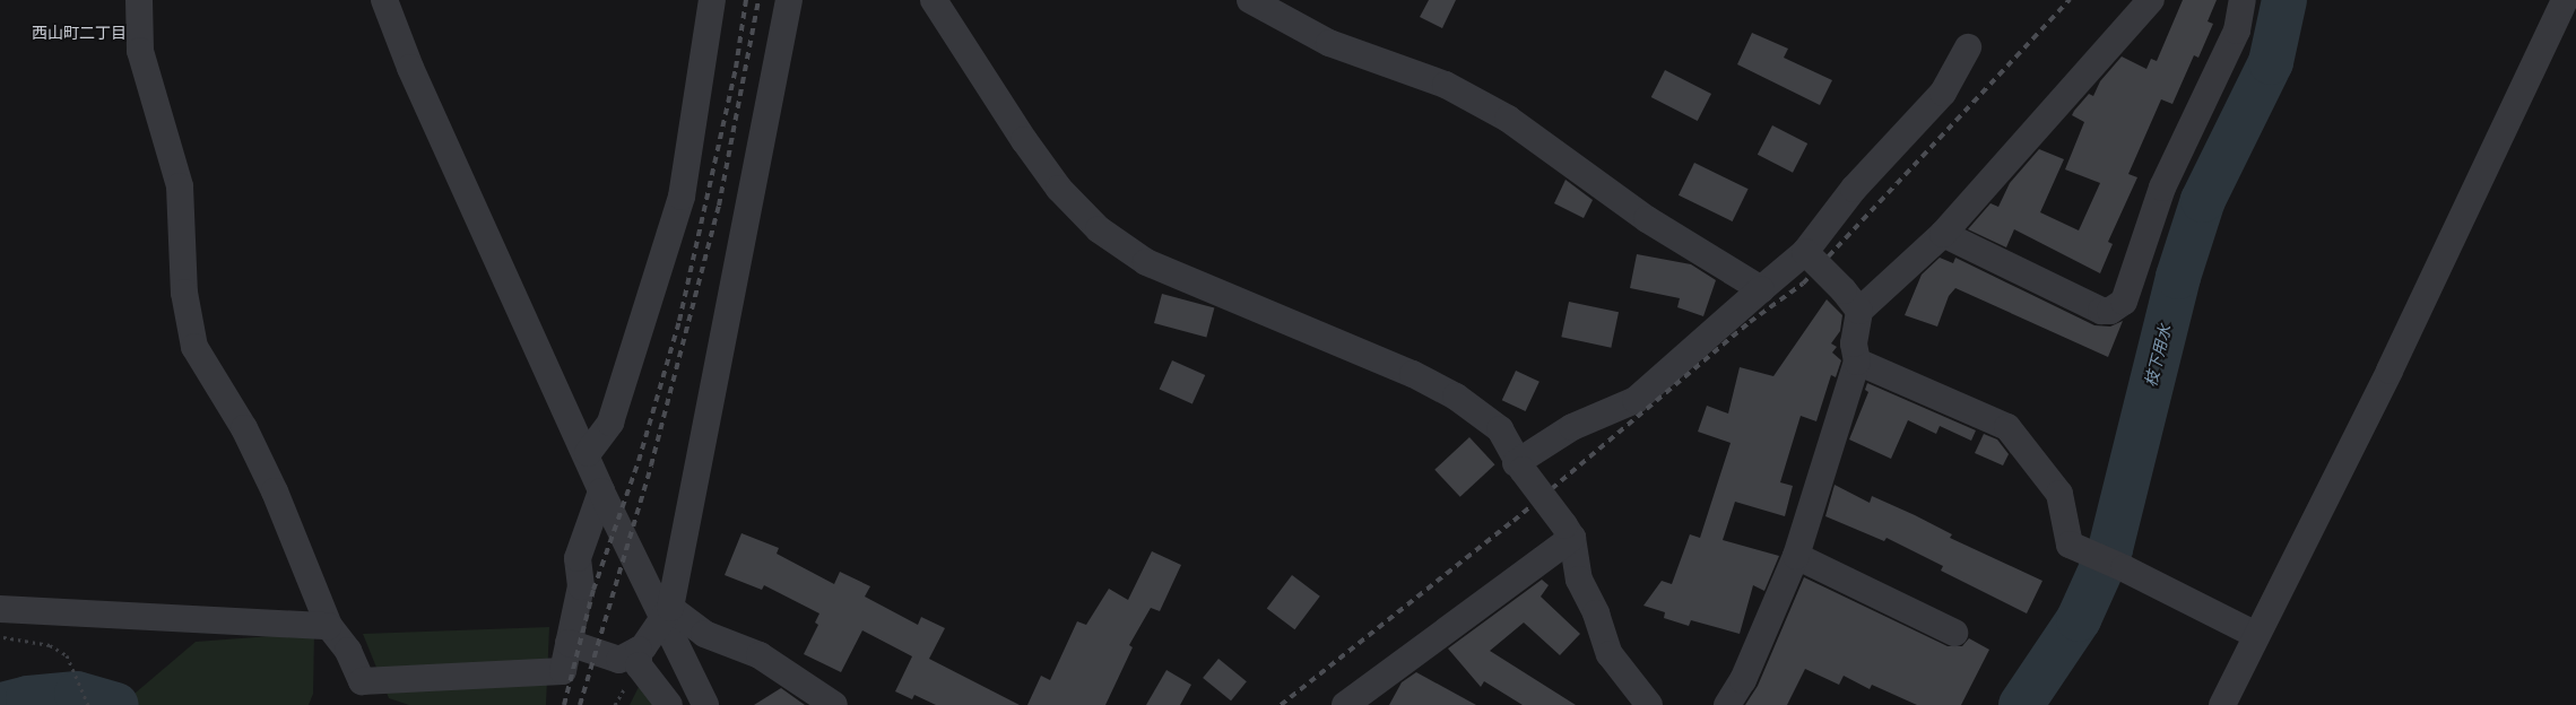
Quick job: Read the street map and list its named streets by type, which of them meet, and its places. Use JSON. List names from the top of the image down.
{
  "districts": ["西山町二丁目"],
  "water": ["枝下用水"]
}
